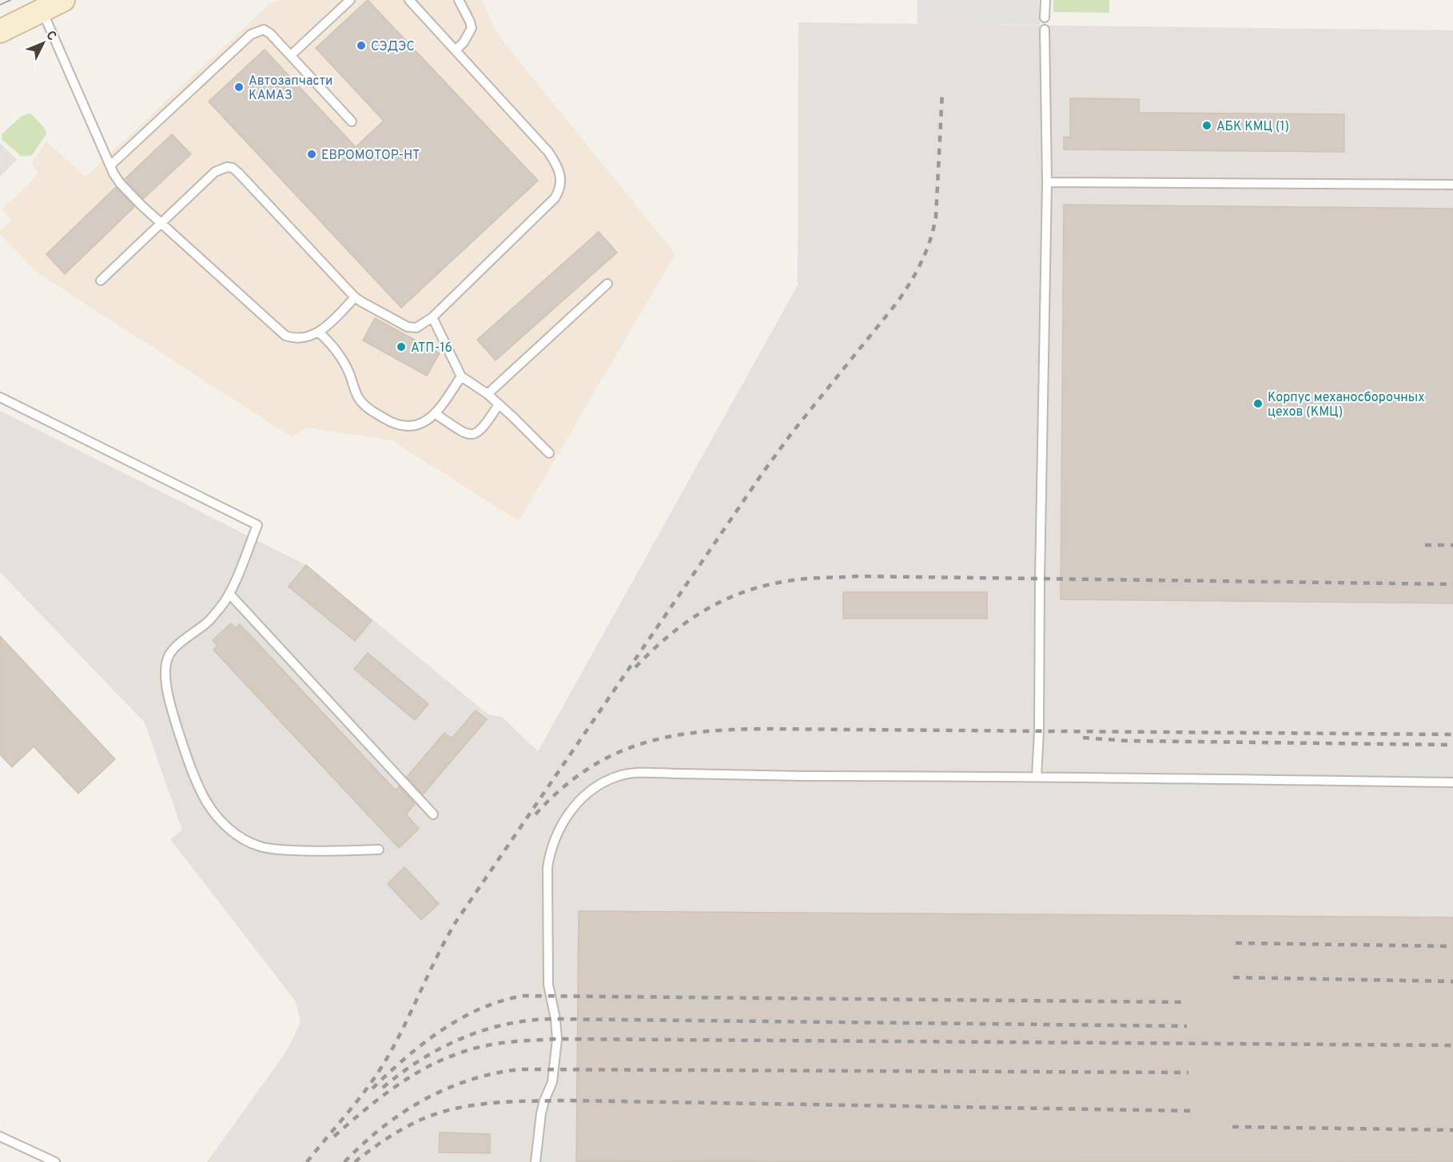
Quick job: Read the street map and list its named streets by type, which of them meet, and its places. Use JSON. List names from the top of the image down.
{
  "places": [
    "СЭДЭС",
    "Автозапчасти КАМАЗ",
    "АБК КМЦ (1)",
    "ЕВРОМОТОР-НТ",
    "АТП-16",
    "Корпус механосборочных цехов (КМЦ)"
  ],
  "north": "top right"
}
